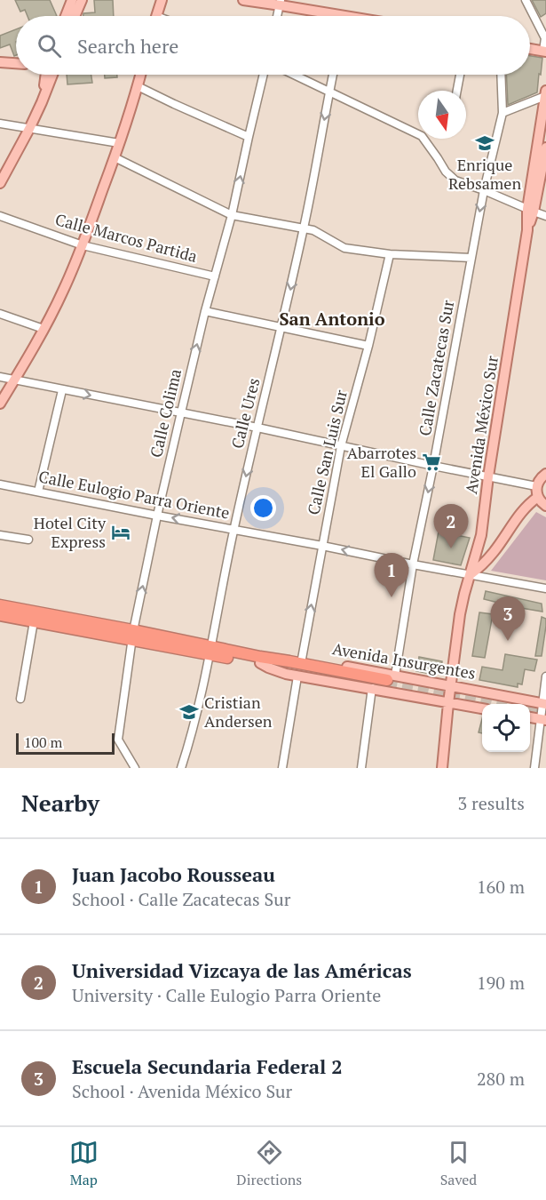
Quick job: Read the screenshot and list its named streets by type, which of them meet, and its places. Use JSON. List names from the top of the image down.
{
  "streets": {
    "highway": ["Avenida Insurgentes"],
    "main road": ["Avenida México Sur"],
    "street": [
      "Calle Marcos Partida",
      "Calle Zacatecas Sur",
      "Calle Colima",
      "Calle Ures",
      "Calle San Luis Sur",
      "Calle Eulogio Parra Oriente"
    ]
  },
  "crossings": [
    ["Calle Marcos Partida", "Calle Colima"],
    ["Calle Zacatecas Sur", "Calle Eulogio Parra Oriente"],
    ["Calle Zacatecas Sur", "Avenida Insurgentes"],
    ["Calle Colima", "Calle Eulogio Parra Oriente"],
    ["Calle Colima", "Avenida Insurgentes"],
    ["Calle Ures", "Calle Eulogio Parra Oriente"],
    ["Calle Ures", "Avenida Insurgentes"],
    ["Avenida México Sur", "Calle Eulogio Parra Oriente"],
    ["Avenida México Sur", "Avenida Insurgentes"],
    ["Calle San Luis Sur", "Calle Eulogio Parra Oriente"],
    ["Calle San Luis Sur", "Avenida Insurgentes"]
  ],
  "one_way": ["Calle Colima", "Calle Ures"],
  "districts": ["San Antonio"],
  "places": {
    "school or university": ["Enrique Rebsamen", "Cristian Andersen"],
    "supermarket": ["Abarrotes El Gallo"],
    "hotel": ["Hotel City Express"]
  },
  "scale_bar": "100 m",
  "north": "bottom",
  "page": {
    "search": "Search here",
    "pins": ["2", "1", "3"],
    "scale": "100 m",
    "heading": ["Nearby", "3 results"],
    "list": [
      {
        "mark": "1",
        "name": "Juan Jacobo Rousseau",
        "note": "School · Calle Zacatecas Sur",
        "value": "160 m"
      },
      {
        "mark": "2",
        "name": "Universidad Vizcaya de las Américas",
        "note": "University · Calle Eulogio Parra Oriente",
        "value": "190 m"
      },
      {
        "mark": "3",
        "name": "Escuela Secundaria Federal 2",
        "note": "School · Avenida México Sur",
        "value": "280 m"
      }
    ],
    "nav": ["Map", "Directions", "Saved"]
  }
}
